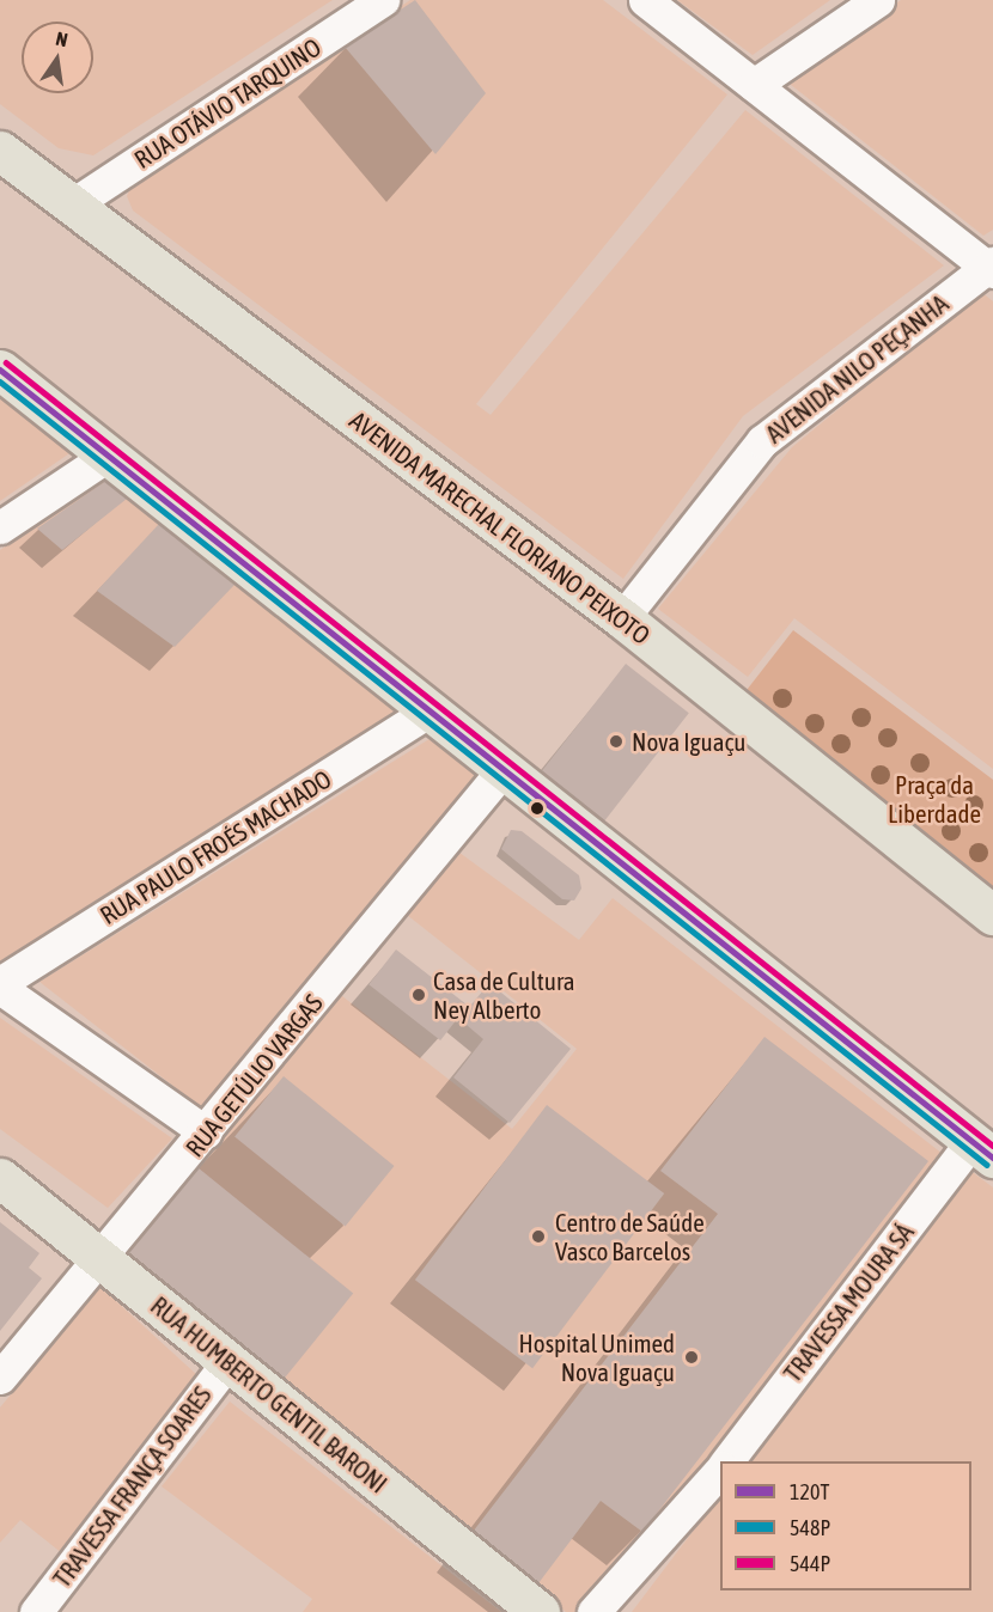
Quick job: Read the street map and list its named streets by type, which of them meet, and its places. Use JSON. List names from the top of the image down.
{
  "streets": {
    "main road": ["AVENIDA MARECHAL FLORIANO PEIXOTO", "RUA HUMBERTO GENTIL BARONI"],
    "street": [
      "RUA OTÁVIO TARQUINO",
      "AVENIDA NILO PEÇANHA",
      "RUA PAULO FROÉS MACHADO",
      "RUA GETÚLIO VARGAS",
      "TRAVESSA MOURA SÁ",
      "TRAVESSA FRANÇA SOARES"
    ]
  },
  "crossings": [
    ["RUA OTÁVIO TARQUINO", "AVENIDA MARECHAL FLORIANO PEIXOTO"],
    ["AVENIDA NILO PEÇANHA", "AVENIDA MARECHAL FLORIANO PEIXOTO"],
    ["RUA GETÚLIO VARGAS", "RUA HUMBERTO GENTIL BARONI"],
    ["RUA HUMBERTO GENTIL BARONI", "TRAVESSA FRANÇA SOARES"]
  ],
  "parks": ["Praça da Liberdade"],
  "places": [
    "Nova Iguaçu",
    "Casa de Cultura Ney Alberto",
    "Centro de Saúde Vasco Barcelos",
    "Hospital Unimed Nova Iguaçu"
  ],
  "lines": ["transit line 544P", "transit line 120T", "transit line 548P"],
  "legend": ["120T", "548P", "544P"],
  "north": "top"
}
